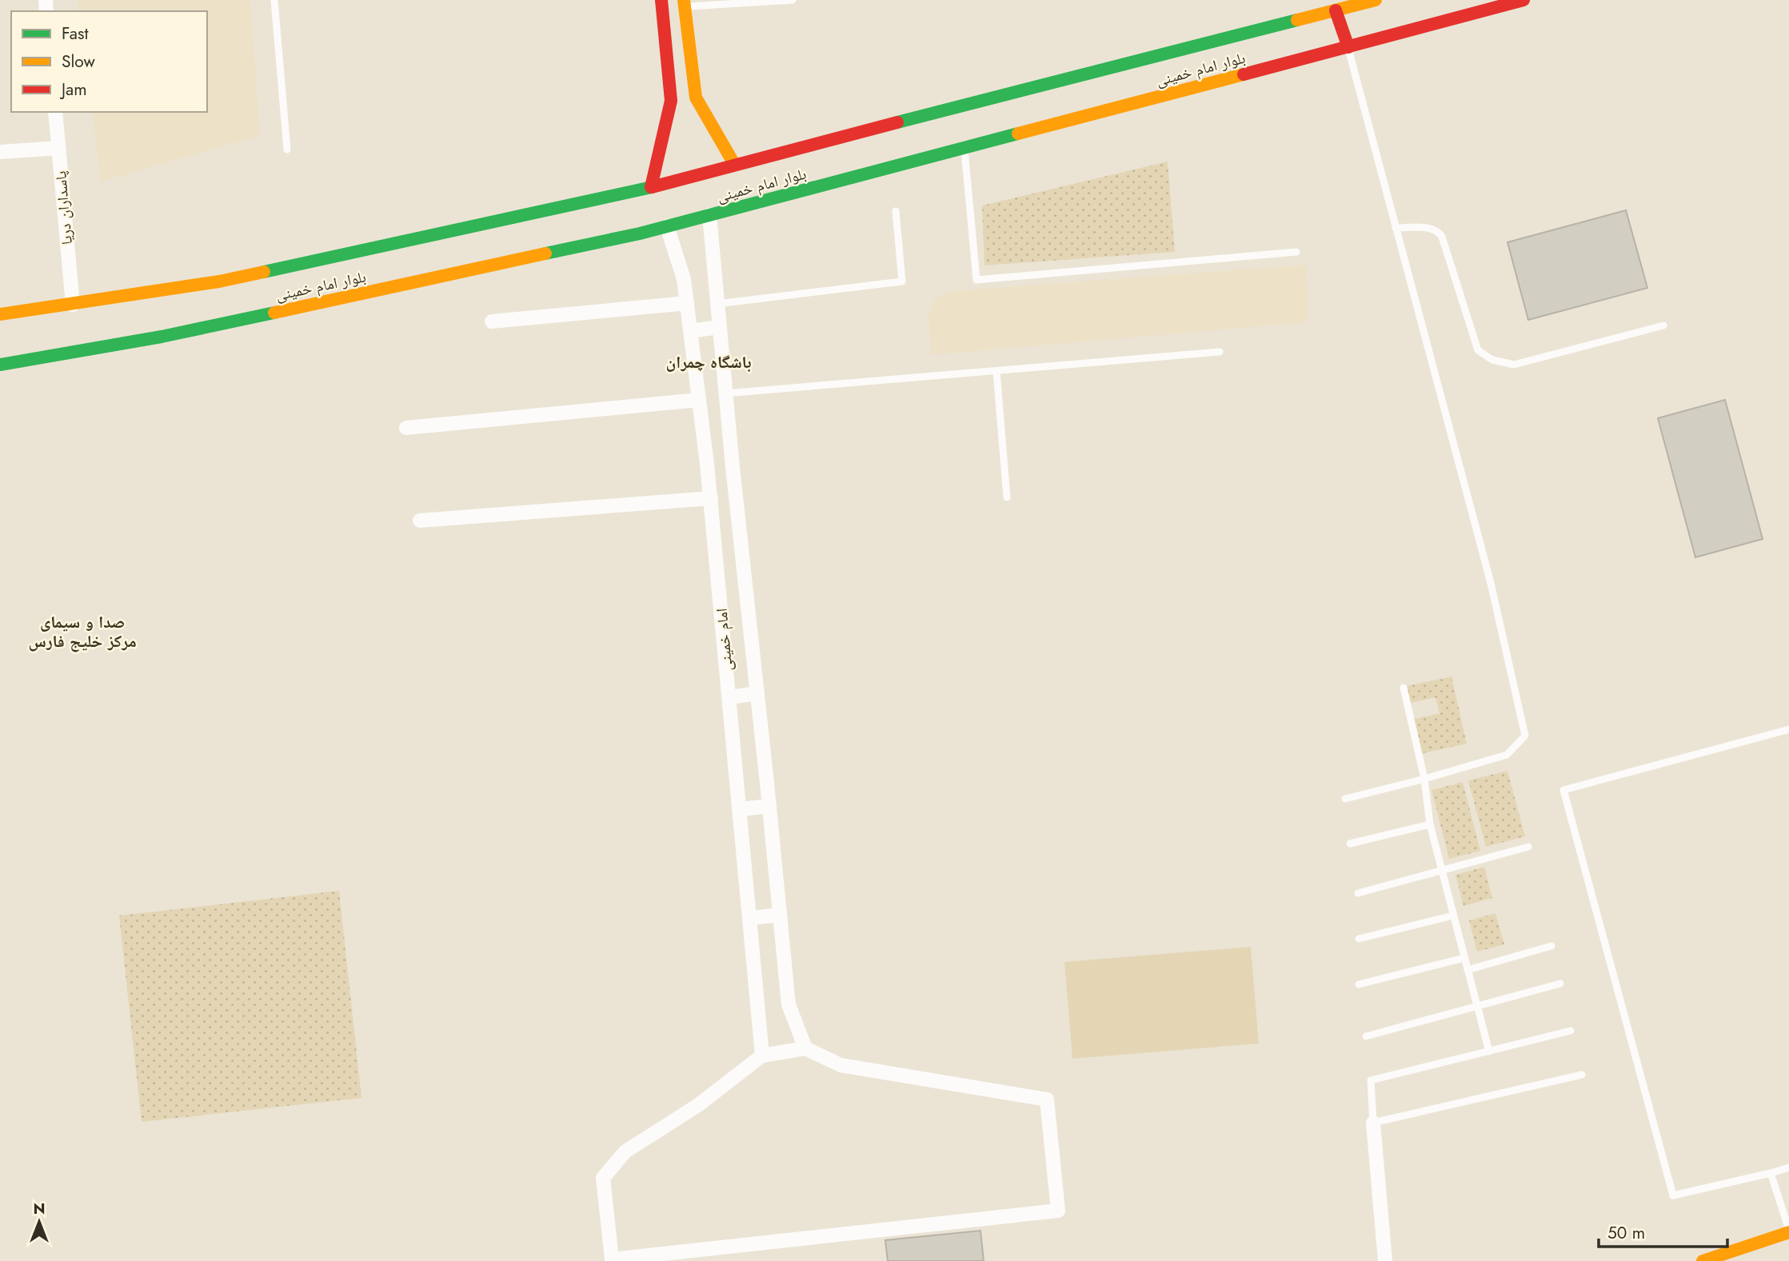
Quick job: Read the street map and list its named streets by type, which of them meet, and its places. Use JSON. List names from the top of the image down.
{
  "streets": {
    "main road": ["بلوار امام خمینی"],
    "street": ["پاسداران دریا", "امام خمینی"]
  },
  "crossings": [
    ["بلوار امام خمینی", "پاسداران دریا"],
    ["بلوار امام خمینی", "امام خمینی"]
  ],
  "districts": ["باشگاه چمران", "صدا و سیمای مرکز خلیج فارس"],
  "legend": ["Fast", "Slow", "Jam"],
  "scale_bar": "50 m",
  "north": "top"
}
